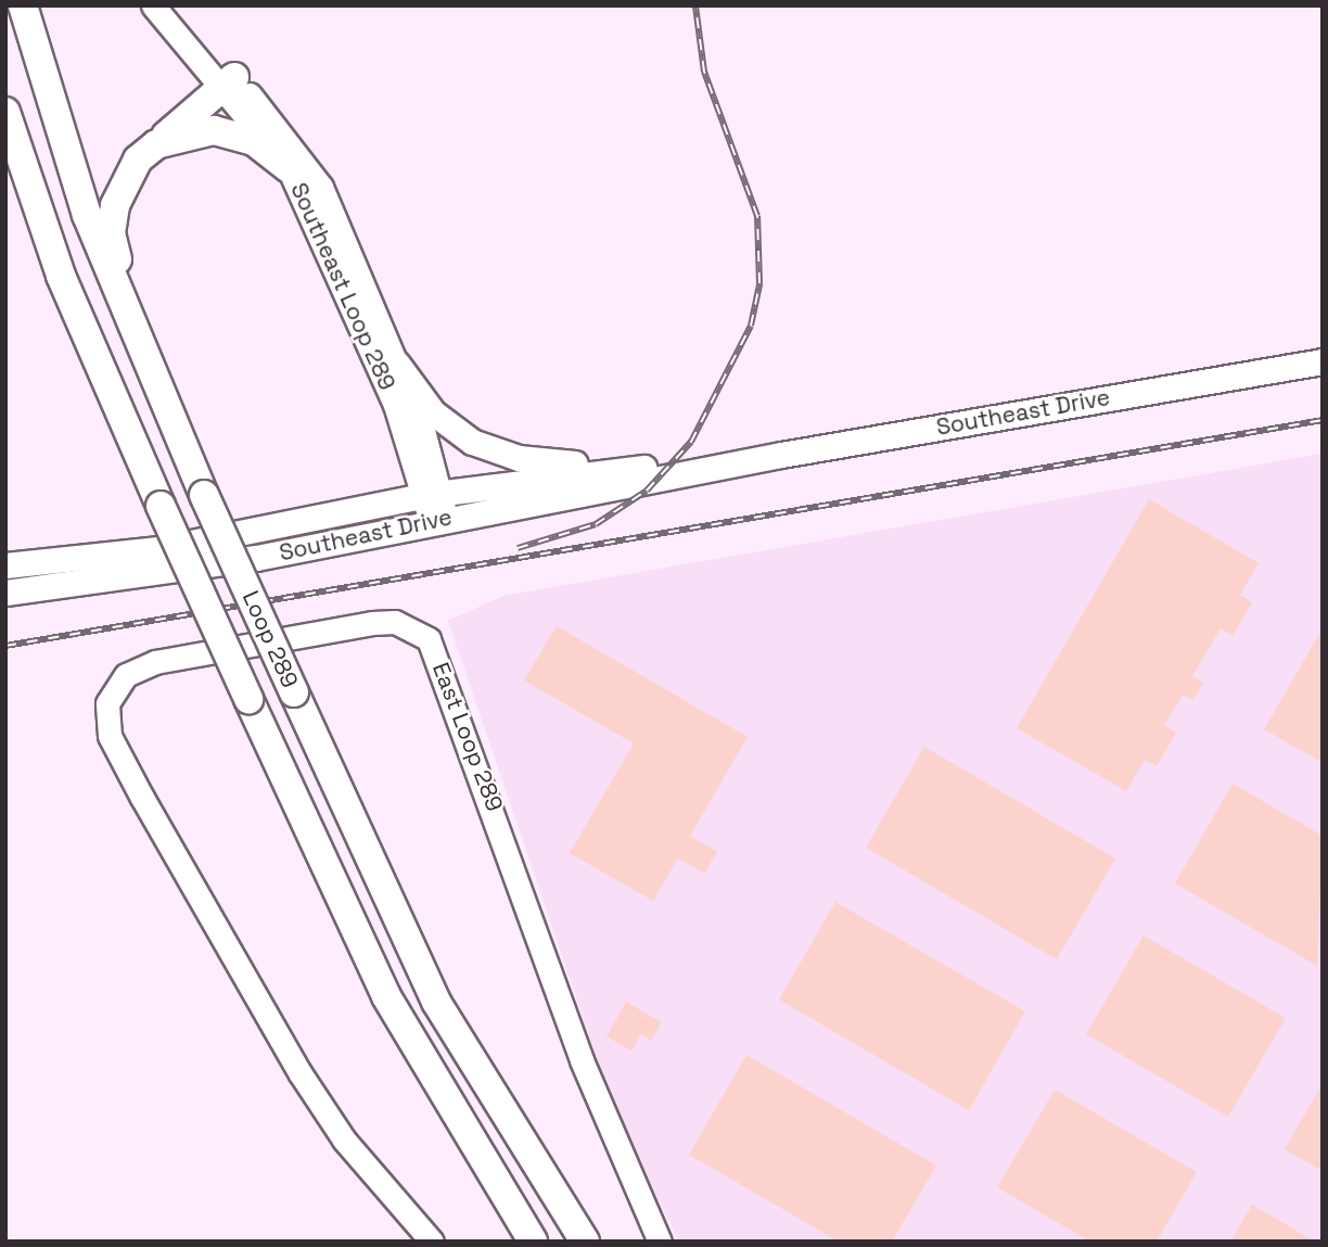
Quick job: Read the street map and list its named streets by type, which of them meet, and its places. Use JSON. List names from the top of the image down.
{
  "streets": {
    "highway": ["Loop 289"],
    "main road": ["Southeast Loop 289", "Southeast Drive", "East Loop 289"]
  },
  "crossings": [
    ["Southeast Loop 289", "Southeast Drive"]
  ]
}
